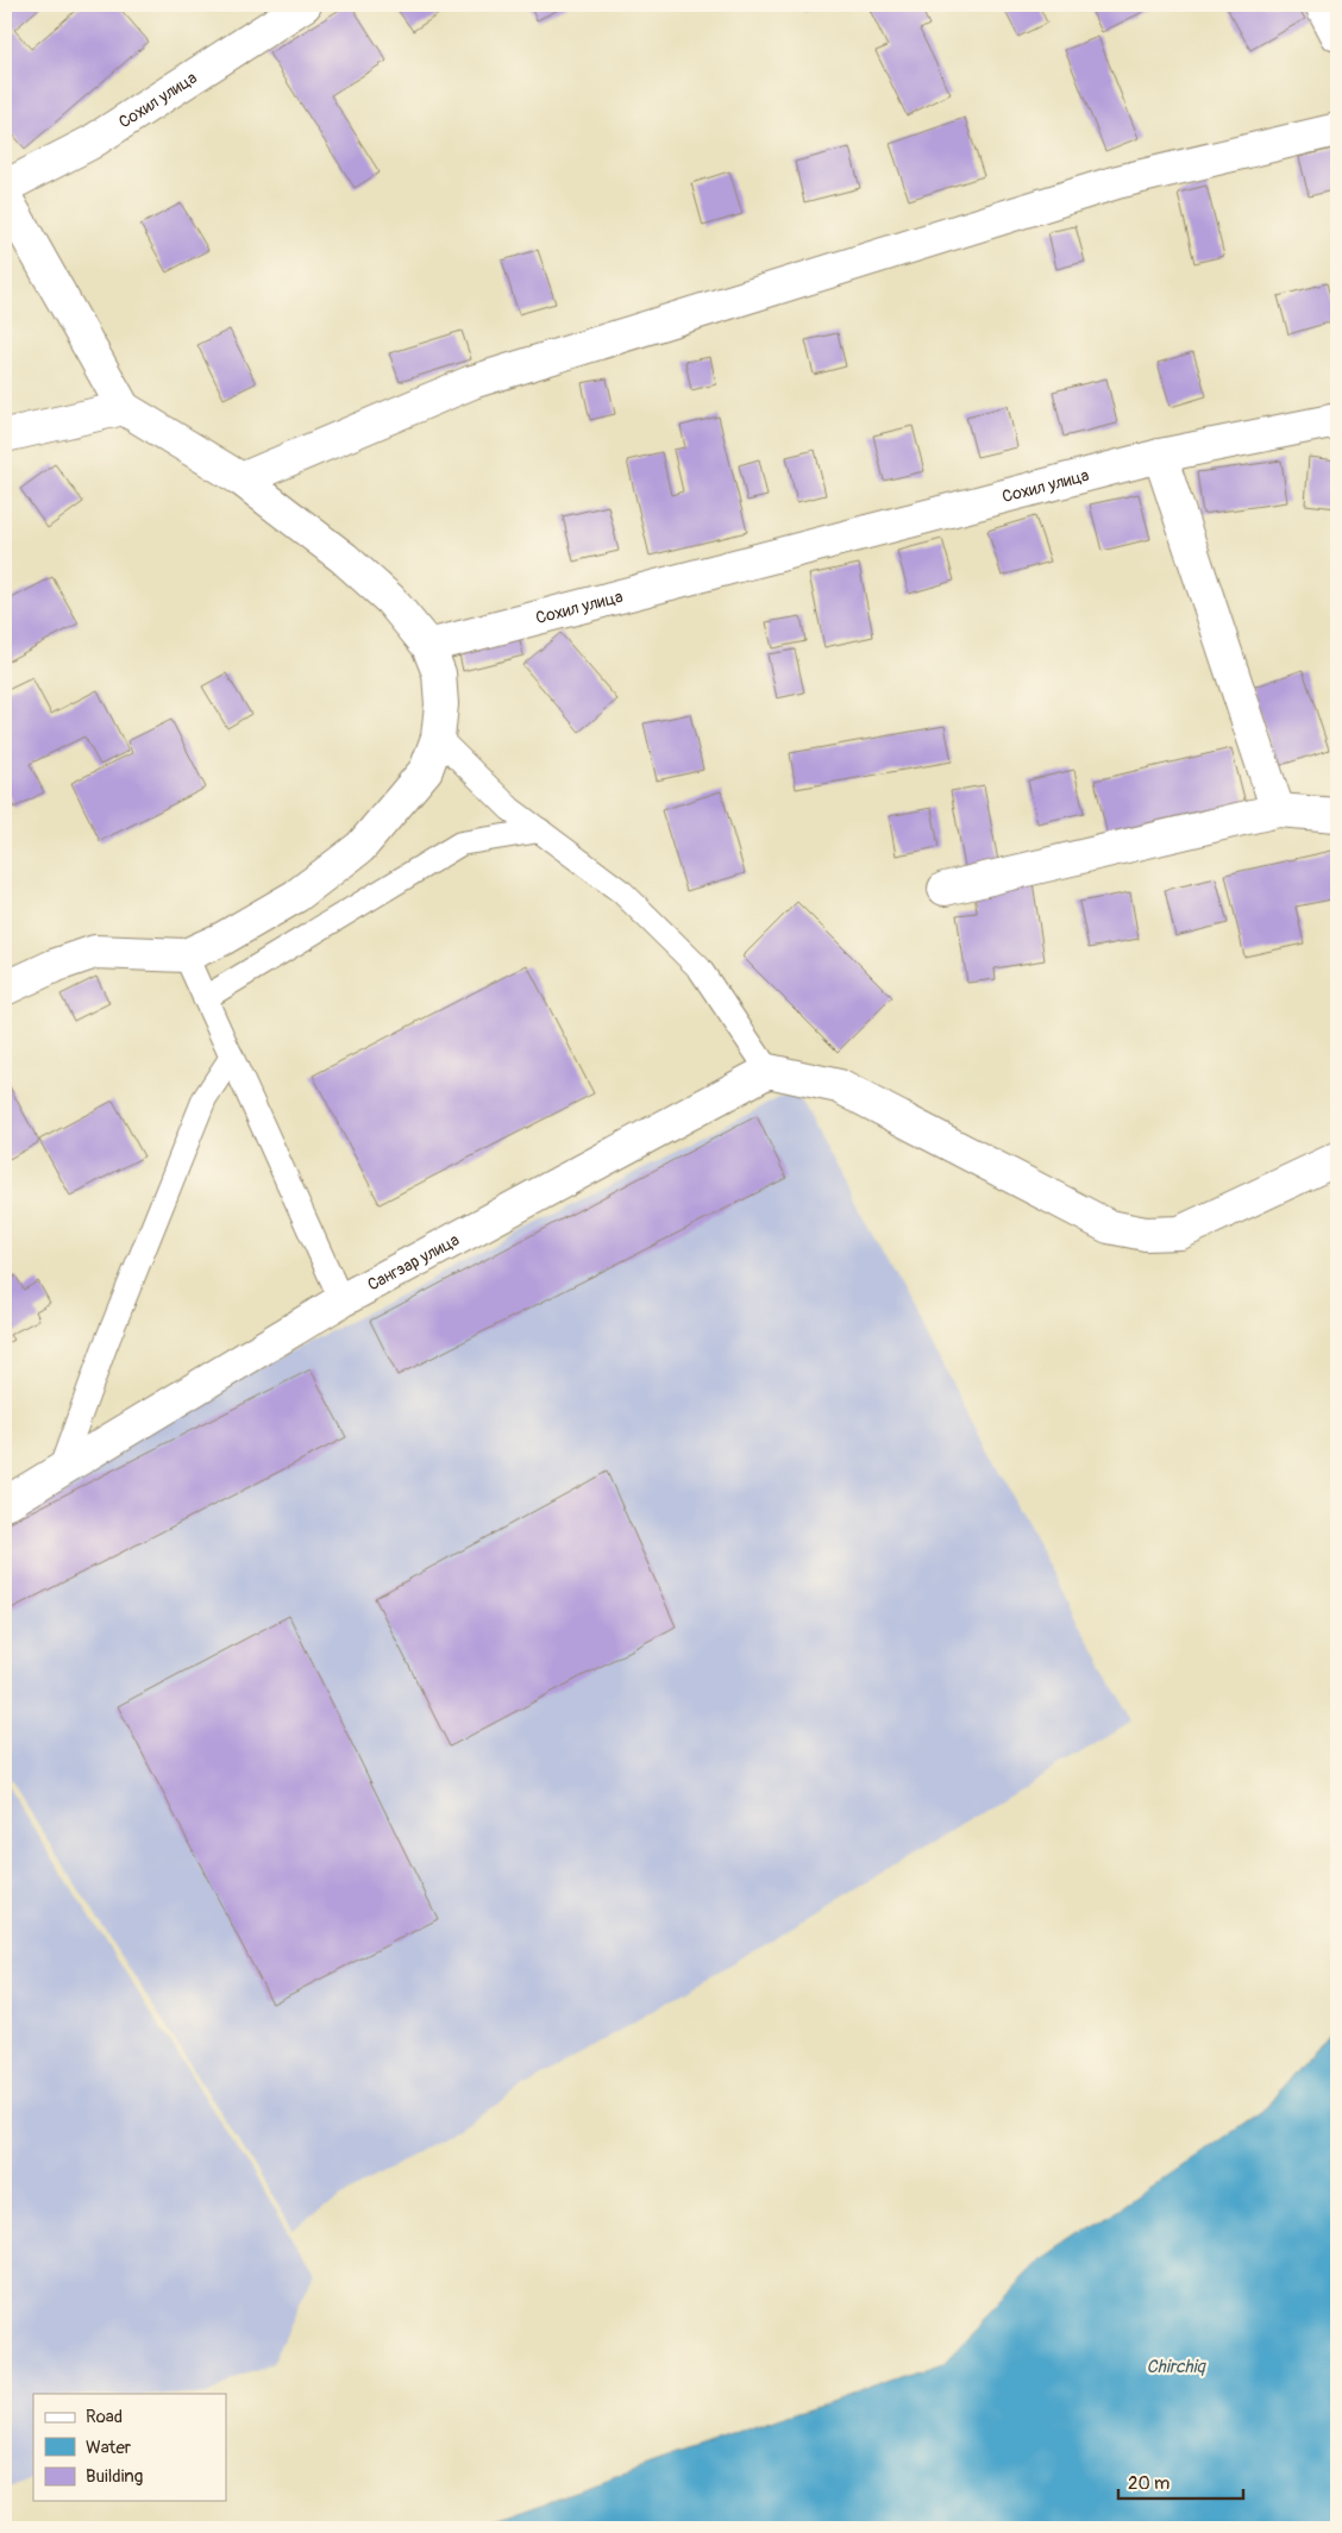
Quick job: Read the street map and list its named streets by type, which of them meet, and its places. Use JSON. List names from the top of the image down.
{
  "streets": {
    "street": ["Сохил улица", "Сангзар улица"]
  },
  "water": ["Chirchiq"],
  "legend": ["Road", "Water", "Building"],
  "scale_bar": "20 m"
}
